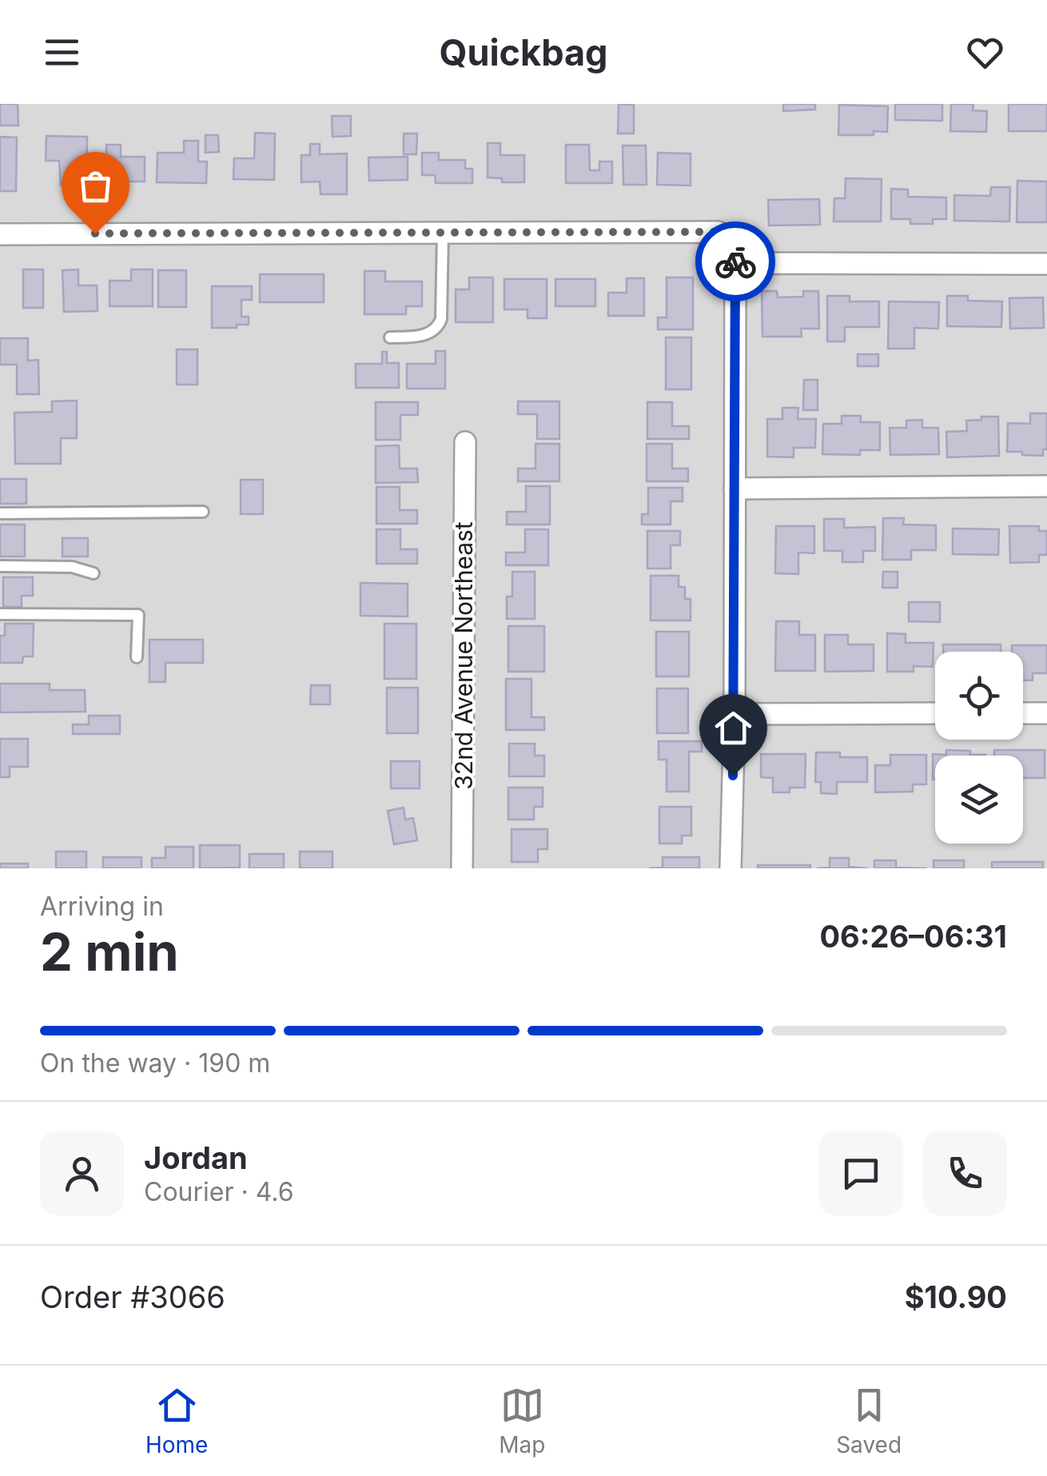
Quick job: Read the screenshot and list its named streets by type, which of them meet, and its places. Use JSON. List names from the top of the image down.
{
  "streets": {
    "street": ["32nd Avenue Northeast"]
  },
  "page": {
    "header": "Quickbag",
    "heading": ["2 min", "Arriving in", "06:26–06:31"],
    "panel": [
      "Jordan",
      "Courier · 4.6",
      "Order #3066",
      "$10.90"
    ],
    "bar": "On the way · 190 m",
    "tabs": ["Home", "Map", "Saved"]
  }
}
